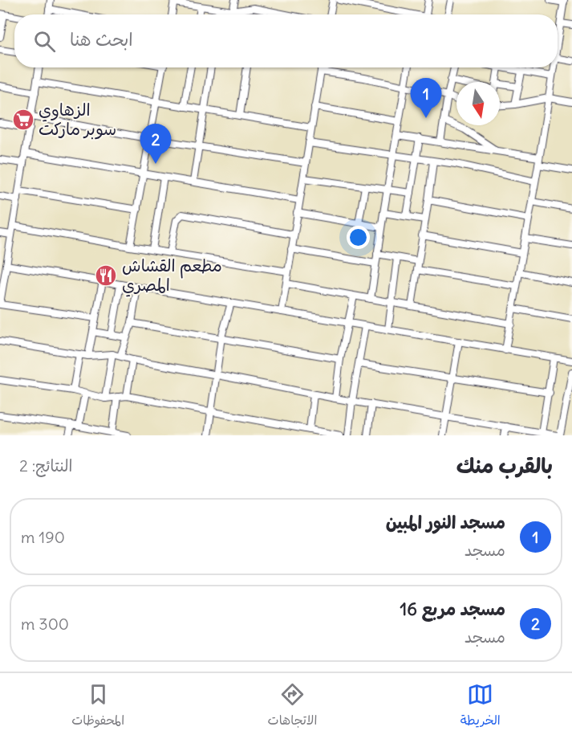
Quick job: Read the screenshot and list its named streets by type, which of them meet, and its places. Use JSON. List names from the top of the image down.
{
  "places": {
    "supermarket": ["الزهاوي سوبر ماركت"],
    "restaurant": ["مطعم القشاش المصري"]
  },
  "north": "bottom",
  "page": {
    "search": "ابحث هنا",
    "pins": ["1", "2"],
    "heading": ["بالقرب منك", "النتائج: 2"],
    "list": [
      {
        "mark": "1",
        "name": "مسجد النور المبين",
        "note": "مسجد",
        "value": "190 m"
      },
      {
        "mark": "2",
        "name": "مسجد مربع 16",
        "note": "مسجد",
        "value": "300 m"
      }
    ],
    "nav": ["الخريطة", "الاتجاهات", "المحفوظات"]
  }
}
